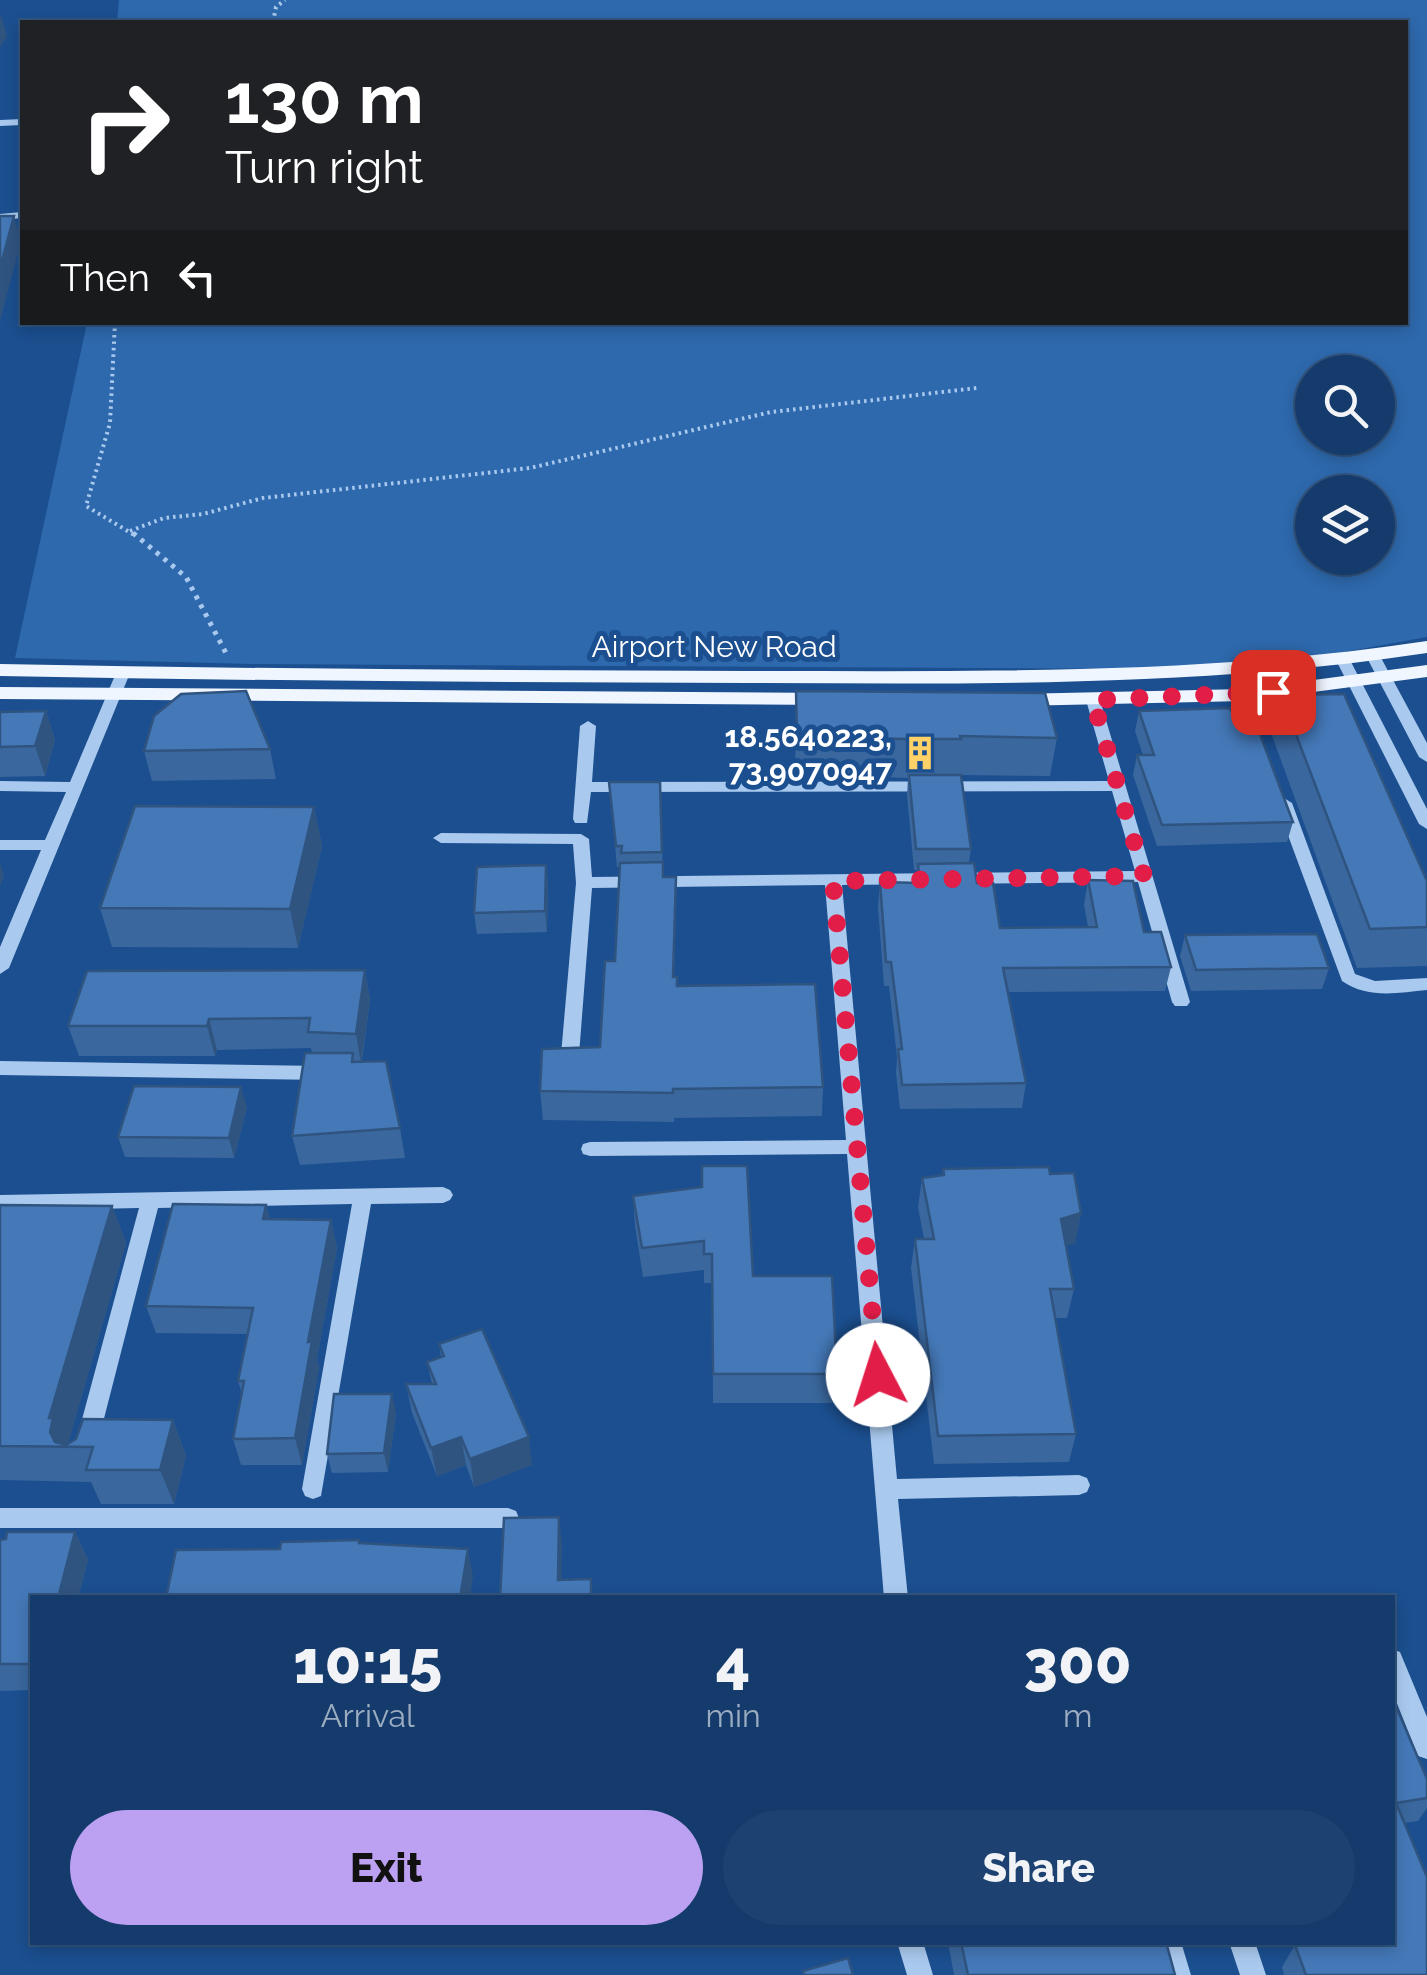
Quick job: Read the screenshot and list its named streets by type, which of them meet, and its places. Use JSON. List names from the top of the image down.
{
  "streets": {
    "main road": ["Airport New Road"]
  },
  "places": {
    "building": ["18.5640223, 73.9070947"]
  },
  "page": {
    "turn": ["130 m", "Turn right"],
    "then": "Then",
    "eta": [
      "10:15",
      "Arrival",
      "4",
      "min",
      "300",
      "m"
    ],
    "buttons": ["Exit", "Share"]
  }
}
